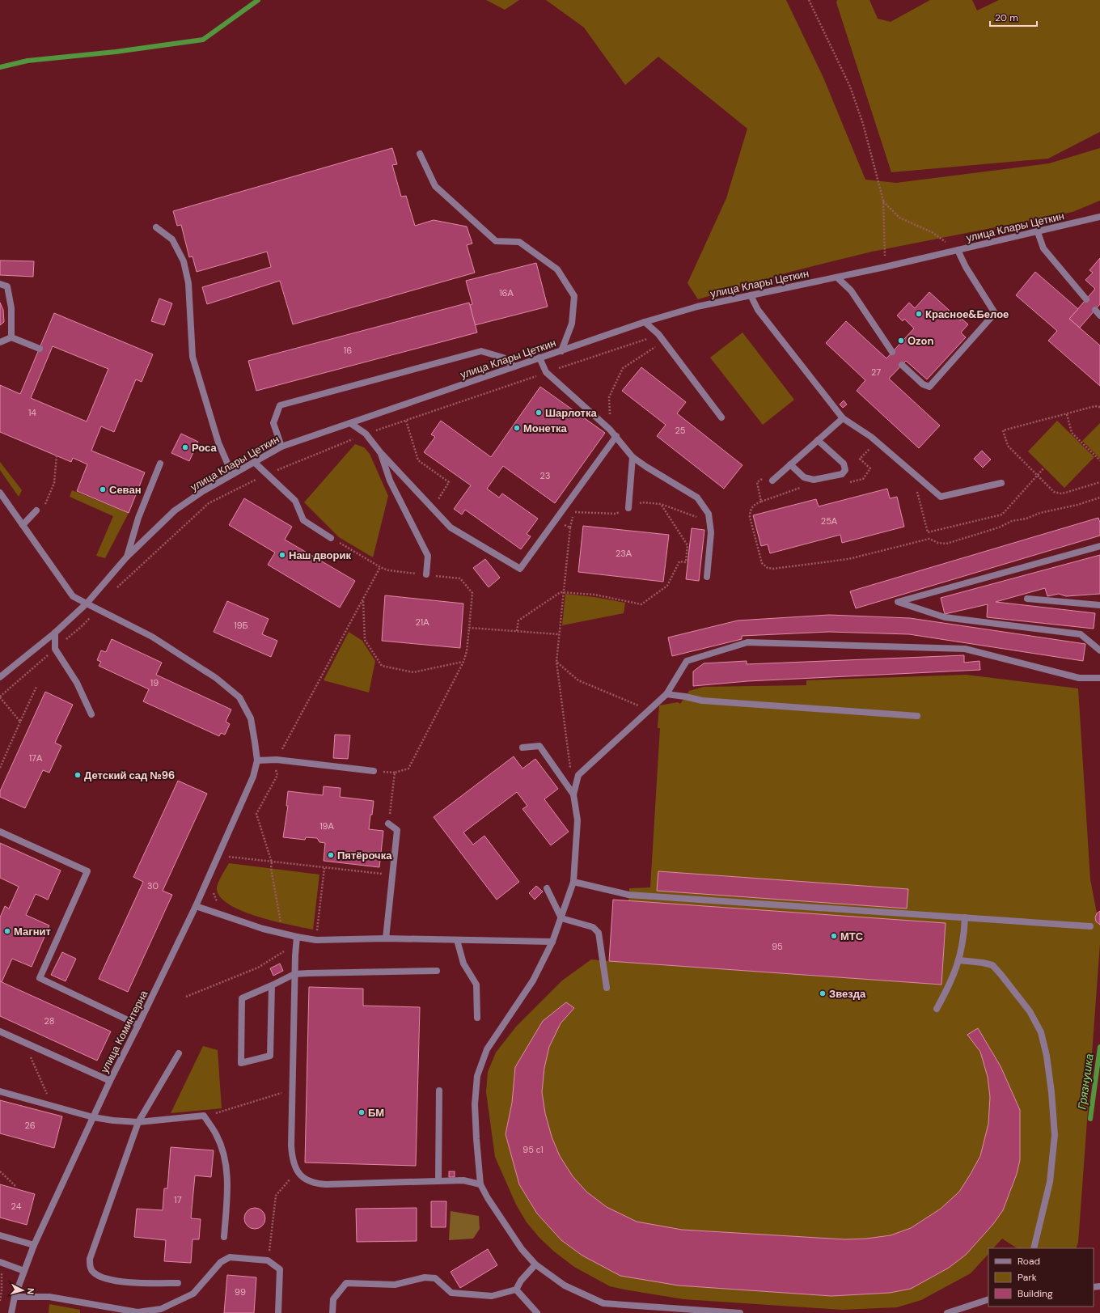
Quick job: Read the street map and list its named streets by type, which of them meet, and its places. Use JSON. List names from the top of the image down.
{
  "streets": {
    "street": ["улица Клары Цеткин", "улица Коминтерна"]
  },
  "water": ["Грязнушка"],
  "places": [
    "Красное&Белое",
    "Ozon",
    "Шарлотка",
    "Монетка",
    "Роса",
    "Севан",
    "Наш дворик",
    "Детский сад №96",
    "Пятёрочка",
    "Магнит",
    "МТС",
    "Звезда",
    "БМ"
  ],
  "house_numbers": [
    "16А",
    "16",
    "27",
    "14",
    "25",
    "23",
    "25А",
    "23А",
    "21А",
    "19Б",
    "19",
    "17А",
    "19А",
    "30",
    "95",
    "28",
    "26",
    "95 с1",
    "17",
    "24",
    "99"
  ],
  "legend": ["Road", "Park", "Building"],
  "scale_bar": "20 m",
  "north": "right"
}
